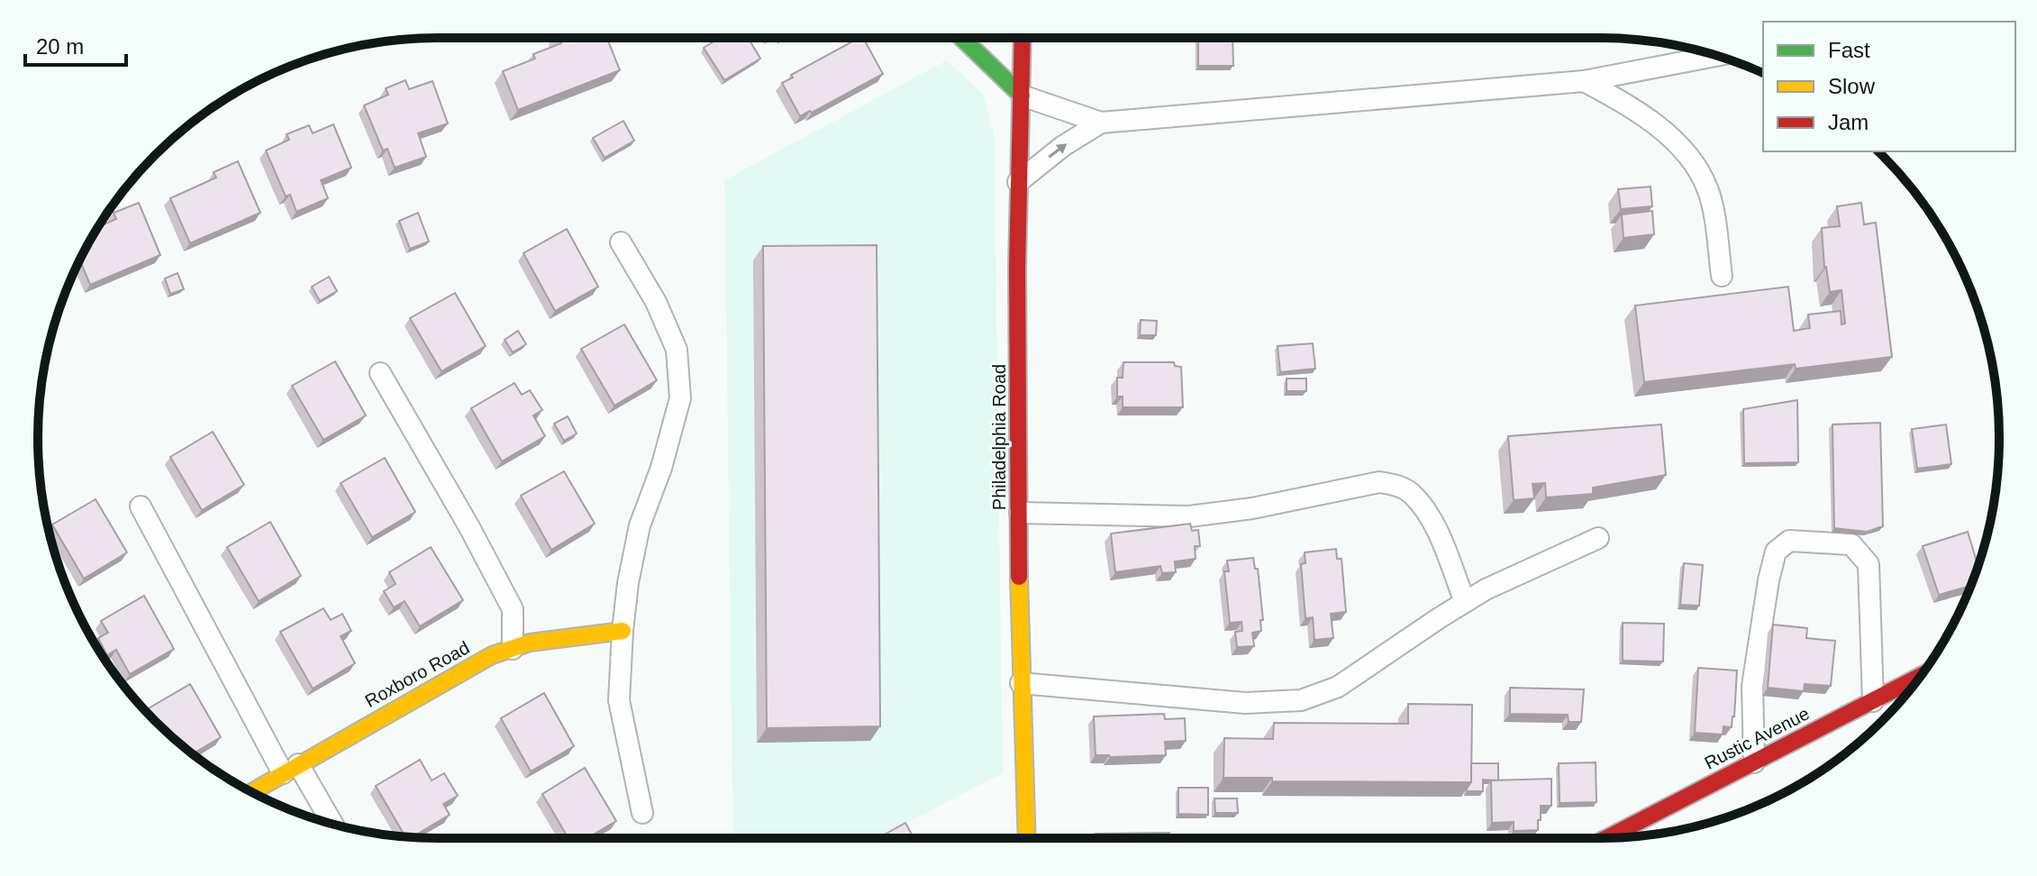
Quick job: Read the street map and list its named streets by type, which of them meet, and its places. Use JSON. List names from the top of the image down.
{
  "streets": {
    "street": ["Philadelphia Road", "Roxboro Road", "Rustic Avenue"]
  },
  "legend": ["Fast", "Slow", "Jam"],
  "scale_bar": "20 m"
}
